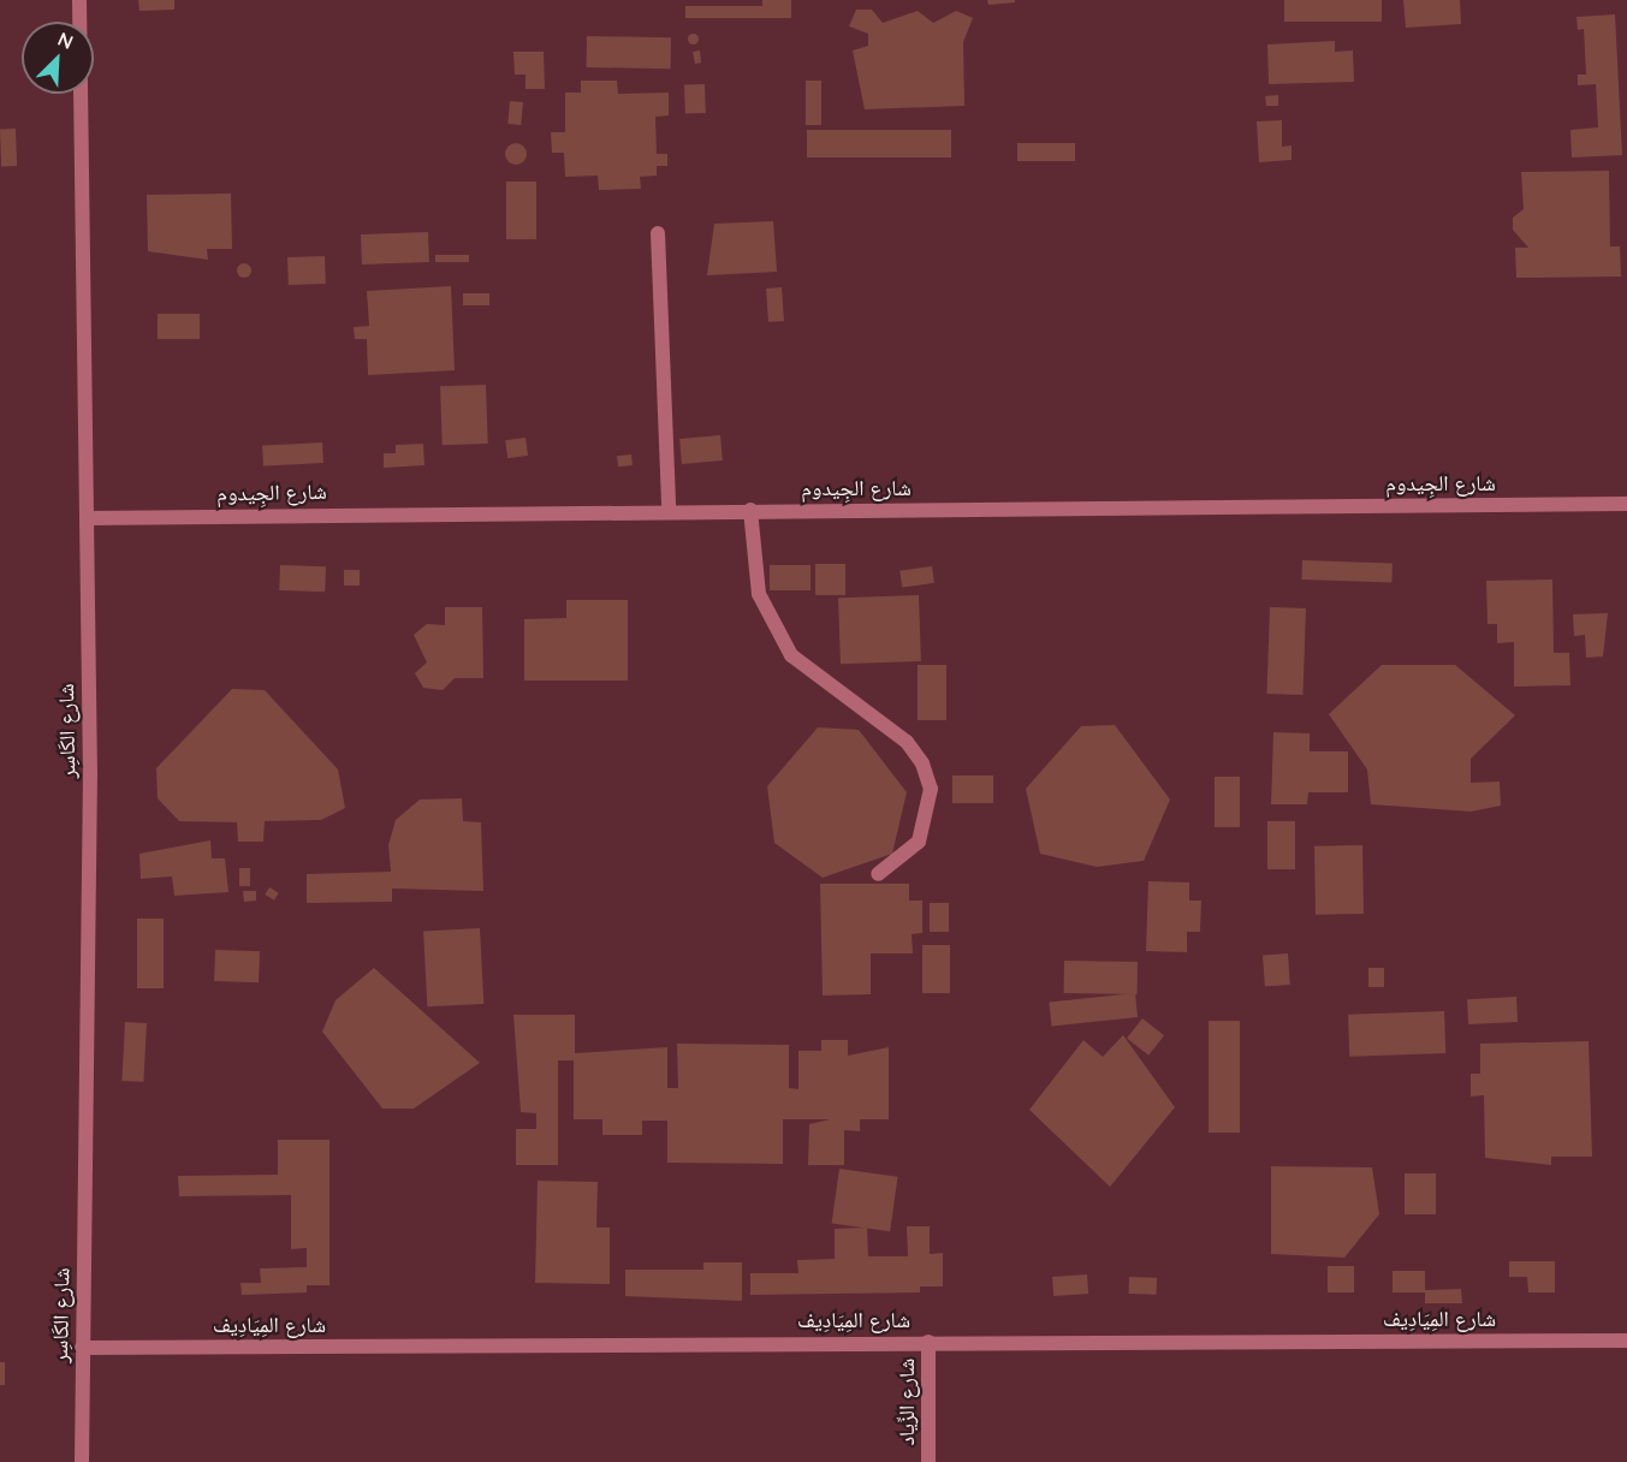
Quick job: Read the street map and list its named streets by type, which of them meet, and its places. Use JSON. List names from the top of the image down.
{
  "streets": {
    "street": [
      "شارع الجِيدوم",
      "شارع الكَاسِر",
      "شارع المِيَادِيف",
      "شارع الزِّياد"
    ]
  },
  "crossings": [
    ["شارع الجِيدوم", "شارع الكَاسِر"],
    ["شارع الكَاسِر", "شارع المِيَادِيف"],
    ["شارع المِيَادِيف", "شارع الزِّياد"]
  ],
  "north": "top right"
}
